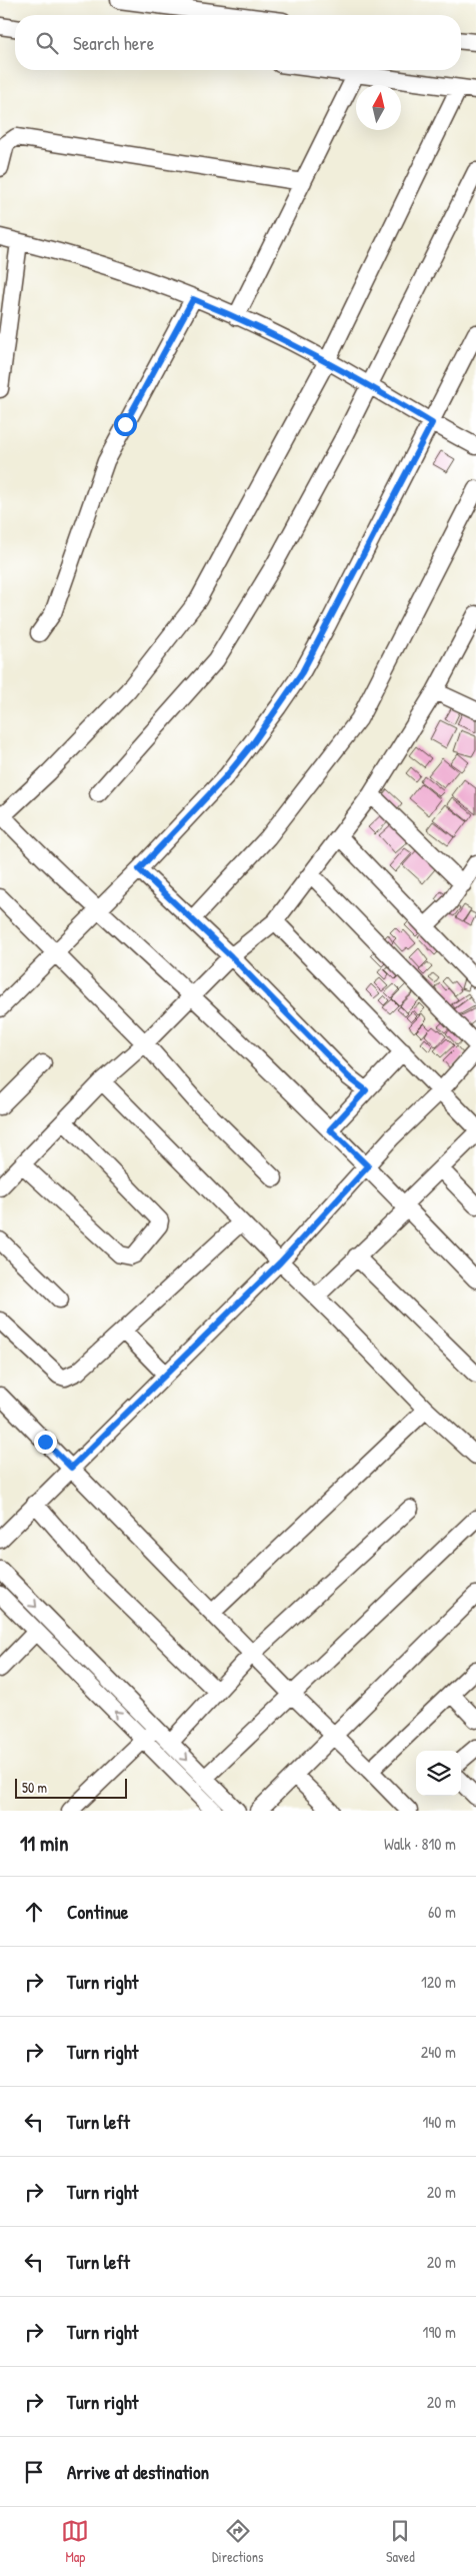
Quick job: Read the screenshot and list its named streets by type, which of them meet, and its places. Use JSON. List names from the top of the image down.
{
  "scale_bar": "50 m",
  "north": "top",
  "page": {
    "search": "Search here",
    "scale": "50 m",
    "heading": ["11 min", "Walk · 810 m"],
    "list": [
      ["Continue", "60 m"],
      ["Turn right", "120 m"],
      ["Turn right", "240 m"],
      ["Turn left", "140 m"],
      ["Turn right", "20 m"],
      ["Turn left", "20 m"],
      ["Turn right", "190 m"],
      ["Turn right", "20 m"],
      "Arrive at destination"
    ],
    "nav": ["Map", "Directions", "Saved"]
  }
}
